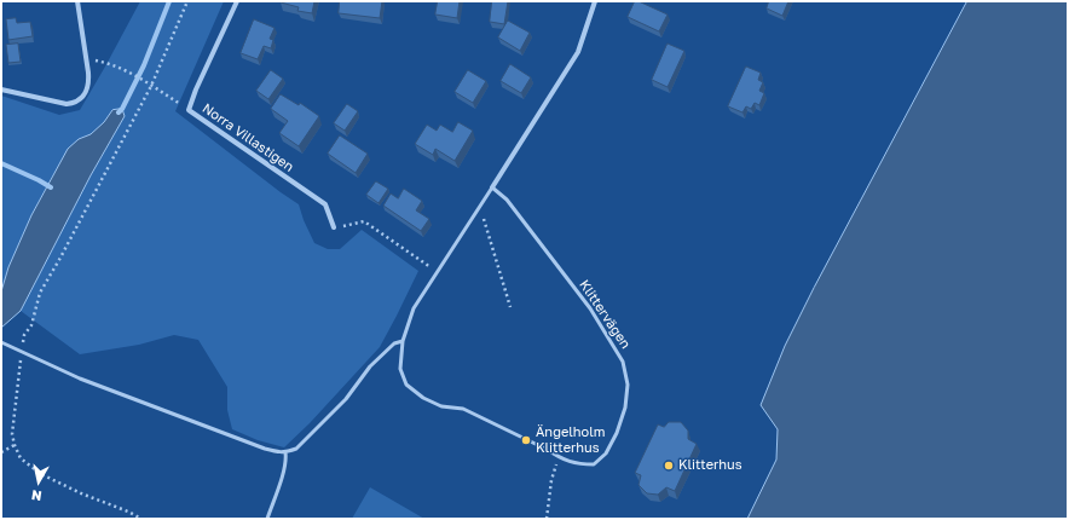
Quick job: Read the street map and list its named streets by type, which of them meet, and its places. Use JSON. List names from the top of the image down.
{
  "streets": {
    "street": ["Norra Villastigen"],
    "lane": ["Klittervägen"]
  },
  "places": ["Ängelholm Klitterhus", "Klitterhus"],
  "north": "bottom"
}
